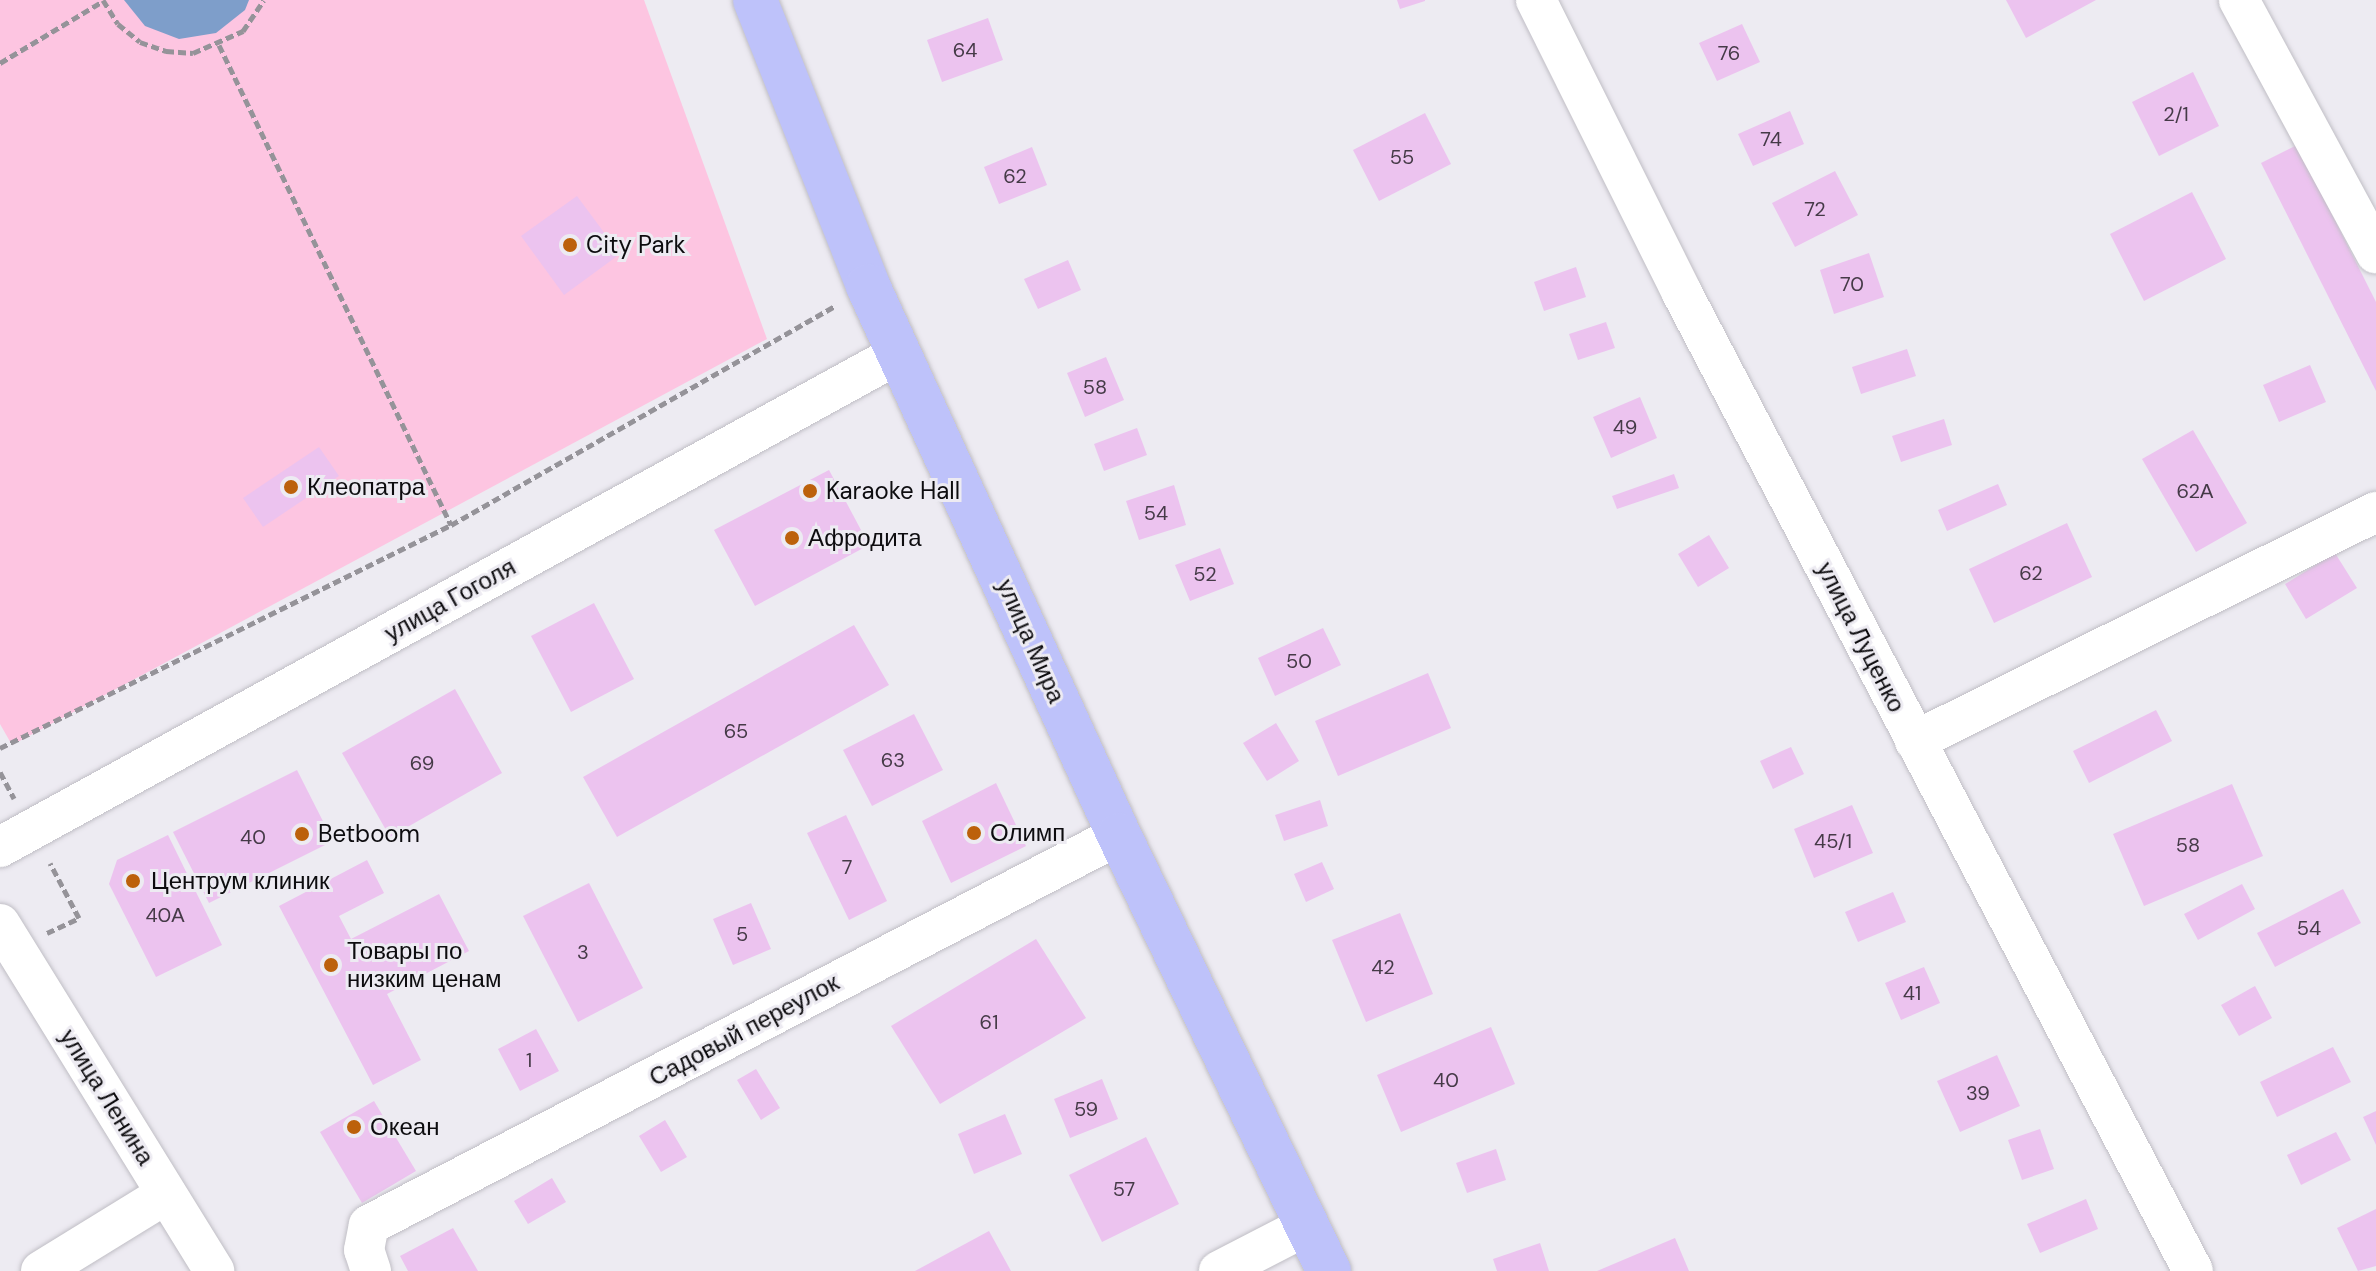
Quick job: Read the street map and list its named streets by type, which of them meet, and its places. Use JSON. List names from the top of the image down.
{
  "streets": {
    "main road": ["улица Мира"],
    "street": [
      "улица Гоголя",
      "улица Луценко",
      "Садовый переулок",
      "улица Ленина"
    ]
  },
  "crossings": [
    ["улица Гоголя", "улица Мира"],
    ["улица Мира", "Садовый переулок"]
  ],
  "places": [
    "City Park",
    "Клеопатра",
    "Karaoke Hall",
    "Афродита",
    "Олимп",
    "Betboom",
    "Центрум клиник",
    "Товары по низким ценам",
    "Океан"
  ],
  "house_numbers": [
    "64",
    "76",
    "2/1",
    "74",
    "55",
    "62",
    "72",
    "70",
    "58",
    "49",
    "62А",
    "54",
    "62",
    "52",
    "50",
    "65",
    "63",
    "69",
    "40",
    "45/1",
    "58",
    "7",
    "40А",
    "54",
    "5",
    "3",
    "42",
    "41",
    "61",
    "1",
    "40",
    "39",
    "59",
    "57"
  ]
}
